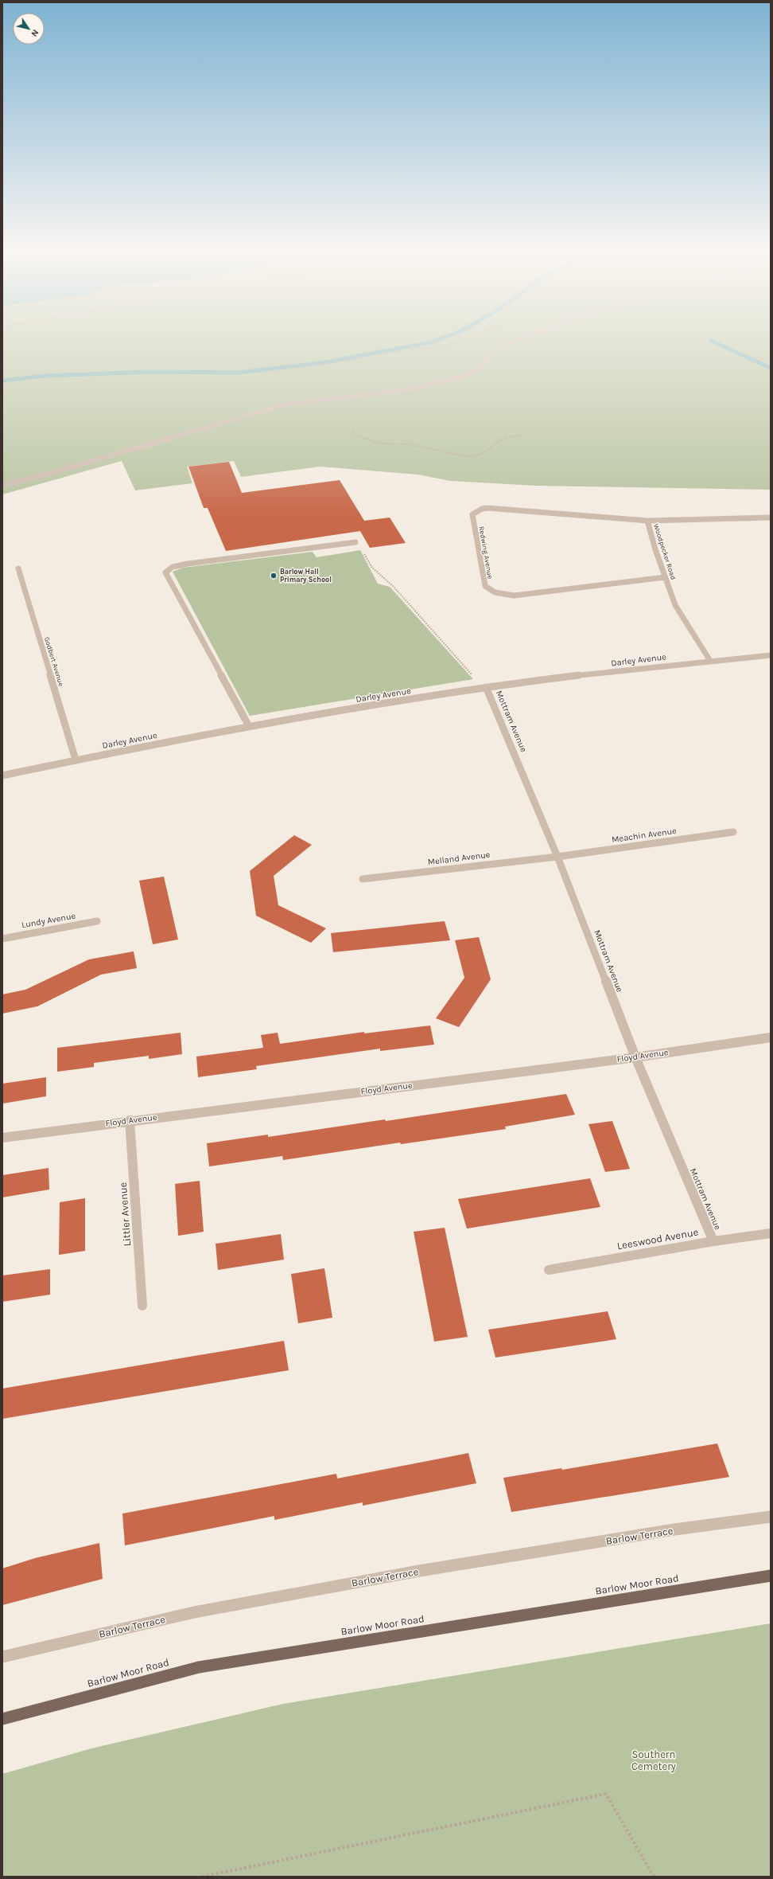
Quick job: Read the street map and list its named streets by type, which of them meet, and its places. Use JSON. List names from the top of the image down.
{
  "streets": {
    "main road": ["Barlow Moor Road"],
    "street": [
      "Woodpecker Road",
      "Redwing Avenue",
      "Darley Avenue",
      "Godbert Avenue",
      "Mottram Avenue",
      "Meachin Avenue",
      "Melland Avenue",
      "Lundy Avenue",
      "Floyd Avenue",
      "Littler Avenue",
      "Leeswood Avenue",
      "Barlow Terrace"
    ]
  },
  "crossings": [
    ["Woodpecker Road", "Redwing Avenue"],
    ["Woodpecker Road", "Darley Avenue"],
    ["Darley Avenue", "Godbert Avenue"],
    ["Darley Avenue", "Mottram Avenue"],
    ["Mottram Avenue", "Meachin Avenue"],
    ["Mottram Avenue", "Melland Avenue"],
    ["Mottram Avenue", "Floyd Avenue"],
    ["Mottram Avenue", "Leeswood Avenue"],
    ["Meachin Avenue", "Melland Avenue"],
    ["Floyd Avenue", "Littler Avenue"]
  ],
  "parks": ["Southern Cemetery"],
  "places": ["Barlow Hall Primary School"],
  "north": "bottom right"
}
